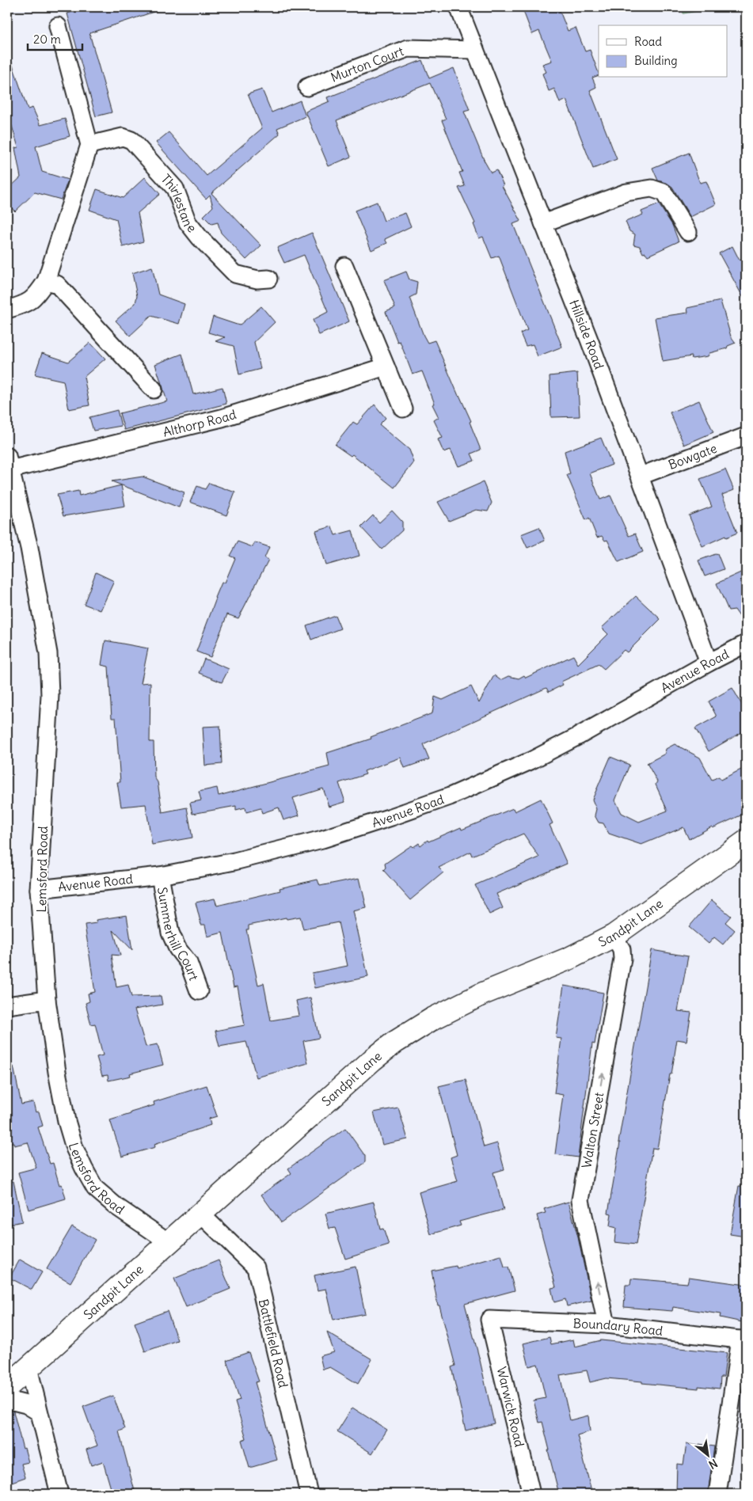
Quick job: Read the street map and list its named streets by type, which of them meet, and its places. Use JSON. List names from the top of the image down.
{
  "streets": {
    "street": [
      "Murton Court",
      "Thirlestane",
      "Hillside Road",
      "Althorp Road",
      "Bowgate",
      "Avenue Road",
      "Lemsford Road",
      "Sandpit Lane",
      "Summerhill Court",
      "Walton Street",
      "Boundary Road",
      "Battlefield Road",
      "Warwick Road"
    ]
  },
  "crossings": [
    ["Murton Court", "Hillside Road"],
    ["Hillside Road", "Bowgate"],
    ["Hillside Road", "Avenue Road"],
    ["Althorp Road", "Lemsford Road"],
    ["Avenue Road", "Lemsford Road"],
    ["Avenue Road", "Summerhill Court"],
    ["Lemsford Road", "Sandpit Lane"],
    ["Sandpit Lane", "Walton Street"],
    ["Sandpit Lane", "Battlefield Road"],
    ["Walton Street", "Boundary Road"],
    ["Boundary Road", "Warwick Road"]
  ],
  "one_way": ["Walton Street"],
  "legend": ["Road", "Building"],
  "scale_bar": "20 m",
  "north": "bottom right"
}
